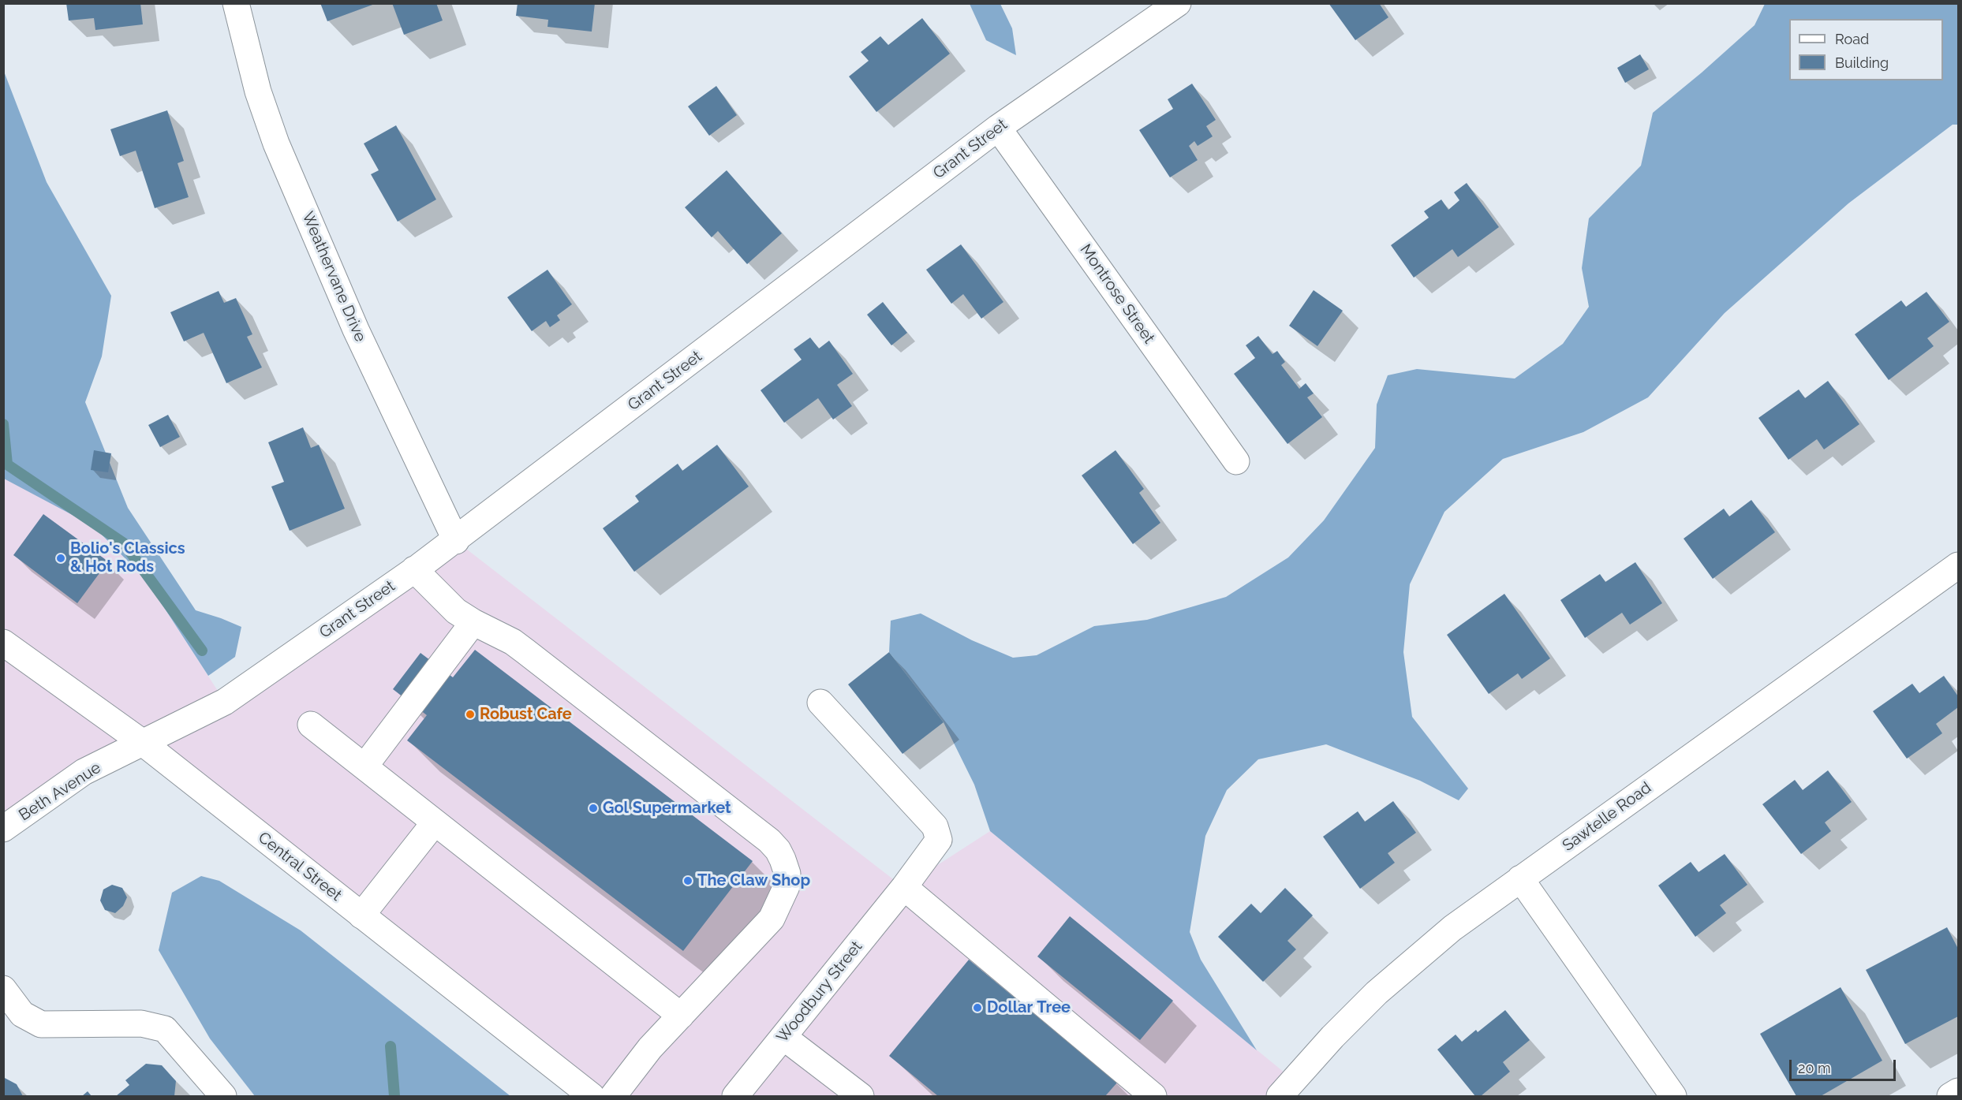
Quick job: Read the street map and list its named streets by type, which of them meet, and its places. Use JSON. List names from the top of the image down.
{
  "streets": {
    "street": [
      "Grant Street",
      "Weathervane Drive",
      "Montrose Street",
      "Beth Avenue",
      "Sawtelle Road",
      "Central Street",
      "Woodbury Street"
    ]
  },
  "crossings": [
    ["Grant Street", "Weathervane Drive"],
    ["Grant Street", "Montrose Street"],
    ["Grant Street", "Beth Avenue"],
    ["Grant Street", "Central Street"],
    ["Beth Avenue", "Central Street"]
  ],
  "places": [
    "Bolio's Classics & Hot Rods",
    "Robust Cafe",
    "Gol Supermarket",
    "The Claw Shop",
    "Dollar Tree"
  ],
  "legend": ["Road", "Building"],
  "scale_bar": "20 m"
}
